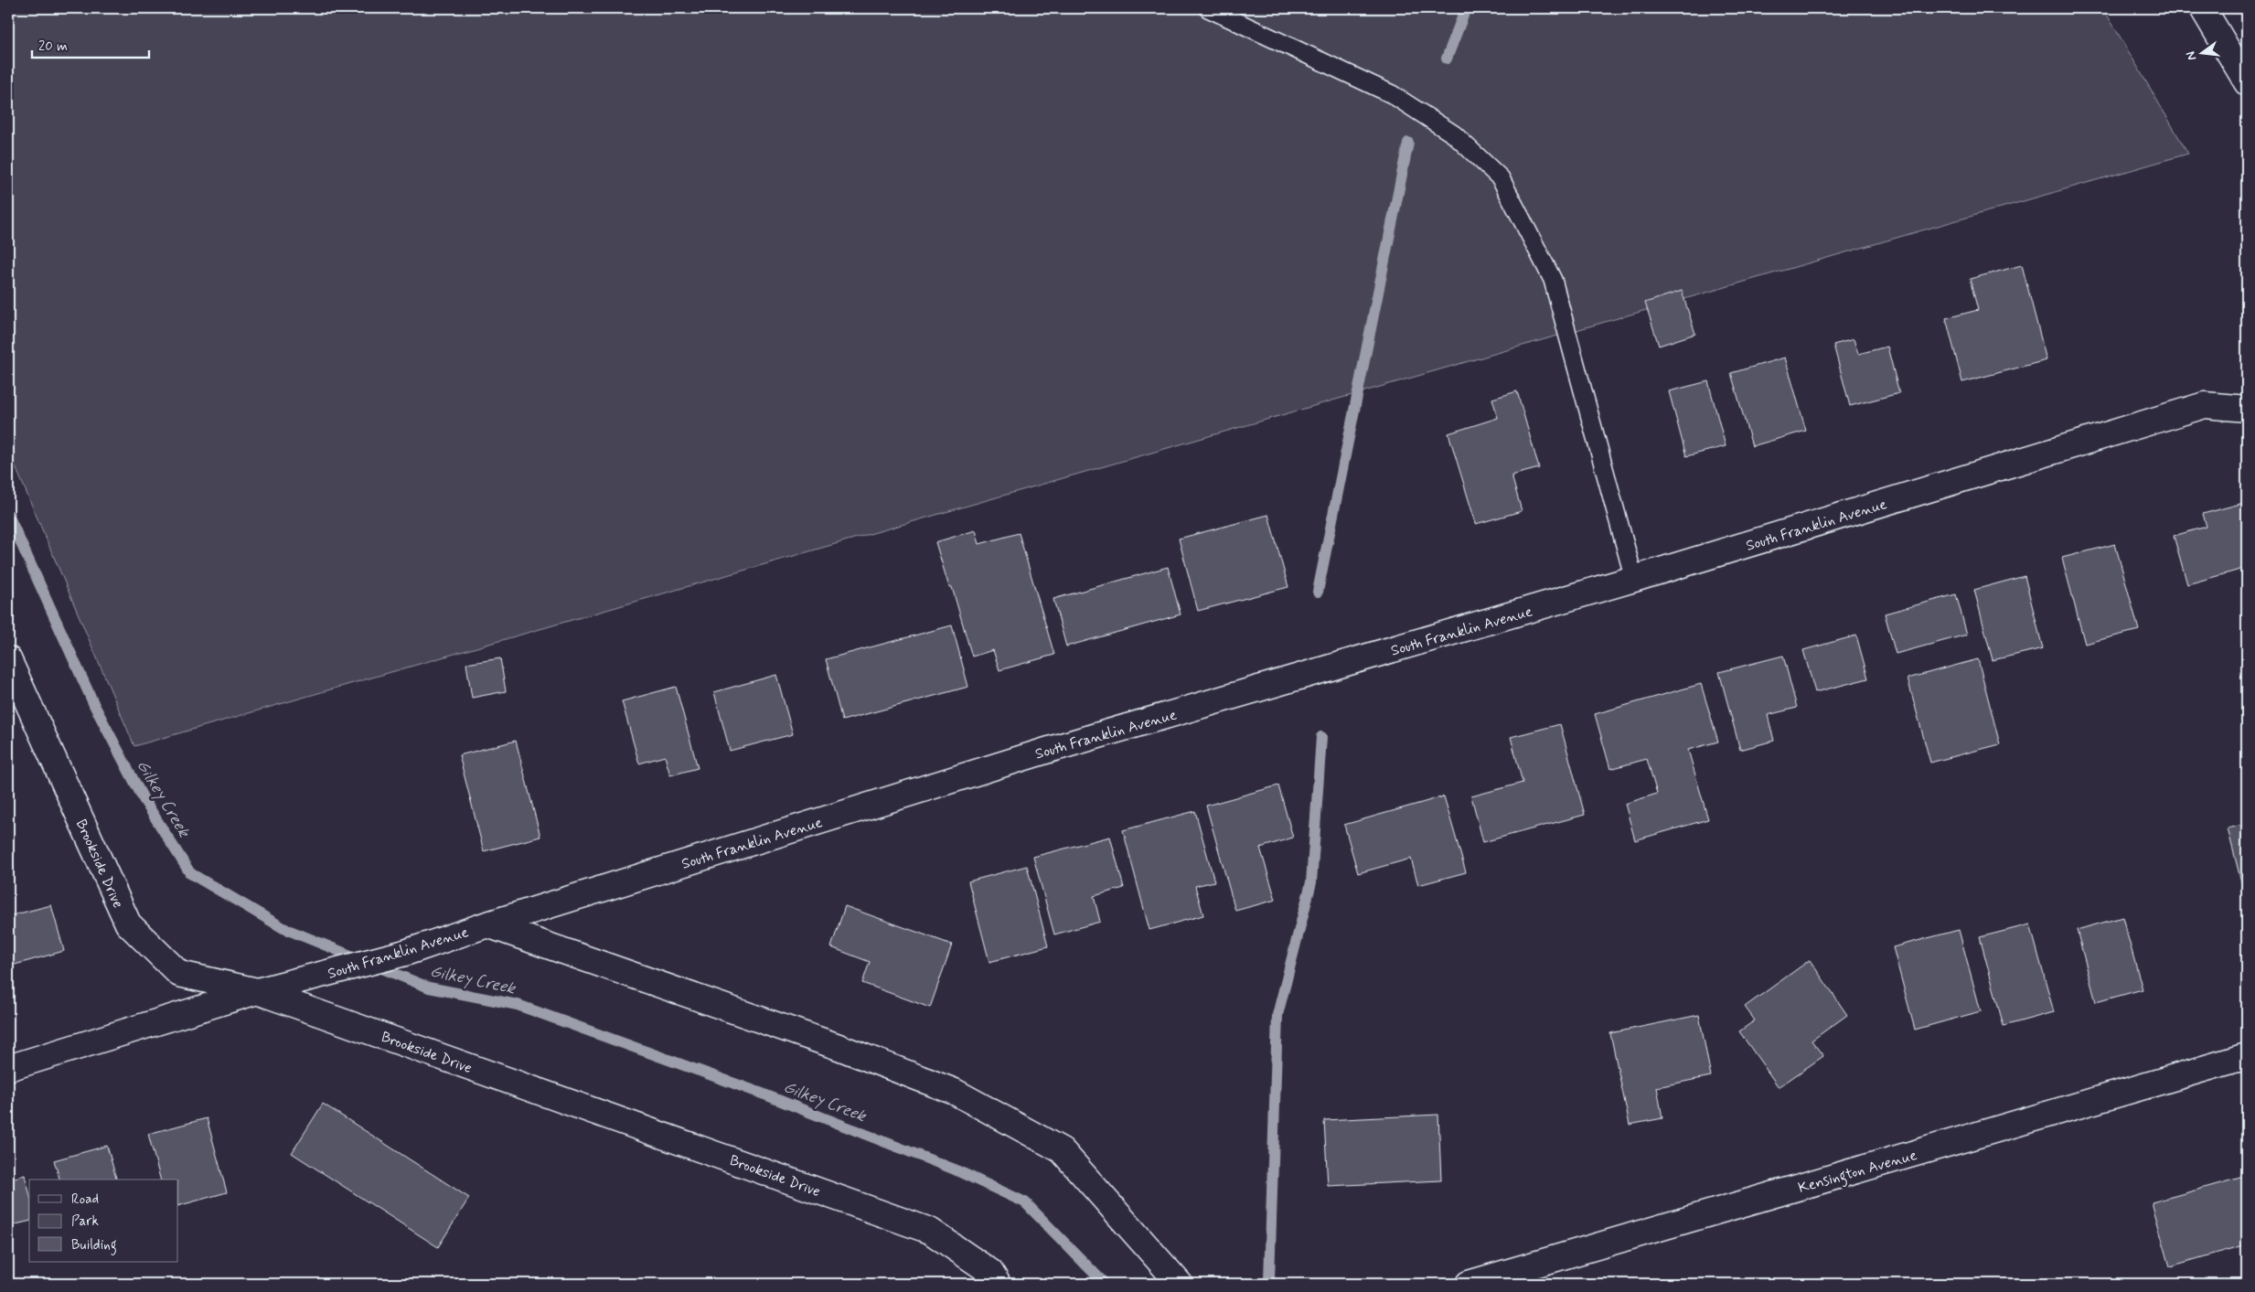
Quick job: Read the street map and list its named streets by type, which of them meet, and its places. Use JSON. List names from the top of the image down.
{
  "streets": {
    "main road": ["South Franklin Avenue", "Brookside Drive", "Kensington Avenue"]
  },
  "crossings": [
    ["South Franklin Avenue", "Brookside Drive"]
  ],
  "water": ["Gilkey Creek"],
  "legend": ["Road", "Park", "Building"],
  "scale_bar": "20 m",
  "north": "left"
}
